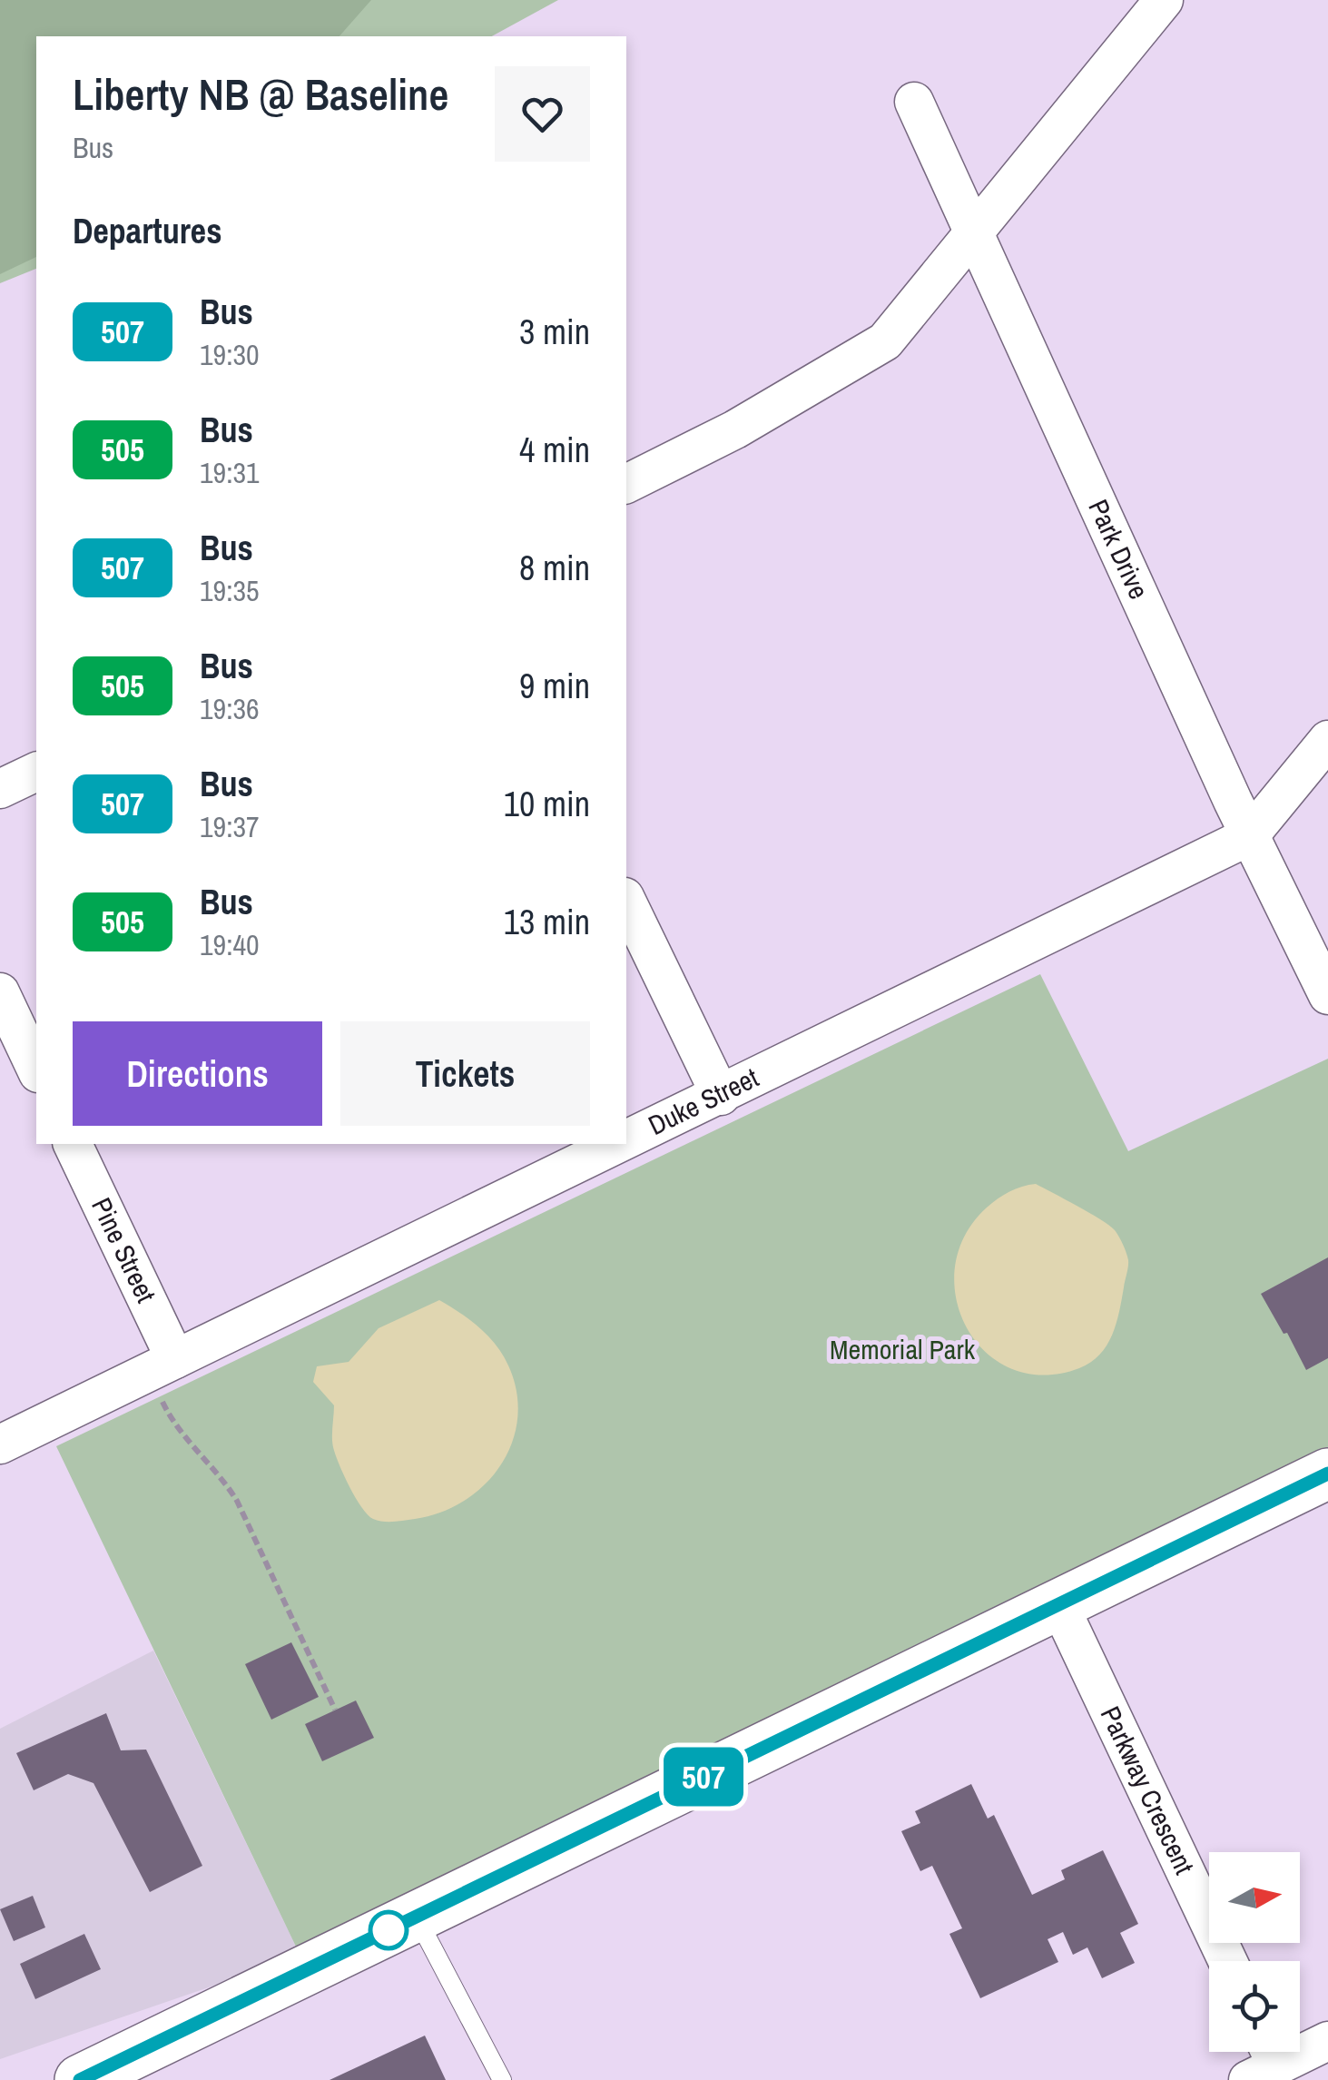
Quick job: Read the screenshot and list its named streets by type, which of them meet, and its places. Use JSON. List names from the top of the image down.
{
  "streets": {
    "street": [
      "Park Drive",
      "Duke Street",
      "Pine Street",
      "Parkway Crescent"
    ]
  },
  "crossings": [
    ["Park Drive", "Duke Street"],
    ["Duke Street", "Pine Street"]
  ],
  "parks": ["Memorial Park"],
  "lines": ["bus line 507"],
  "north": "right",
  "page": {
    "on_map": "507",
    "heading": [
      ["Liberty NB @ Baseline", "Bus"],
      "Departures"
    ],
    "list": [
      {
        "mark": "507",
        "name": "Bus",
        "note": "19:30",
        "value": "3 min"
      },
      {
        "mark": "505",
        "name": "Bus",
        "note": "19:31",
        "value": "4 min"
      },
      {
        "mark": "507",
        "name": "Bus",
        "note": "19:35",
        "value": "8 min"
      },
      {
        "mark": "505",
        "name": "Bus",
        "note": "19:36",
        "value": "9 min"
      },
      {
        "mark": "507",
        "name": "Bus",
        "note": "19:37",
        "value": "10 min"
      },
      {
        "mark": "505",
        "name": "Bus",
        "note": "19:40",
        "value": "13 min"
      }
    ],
    "buttons": ["Directions", "Tickets"]
  }
}
